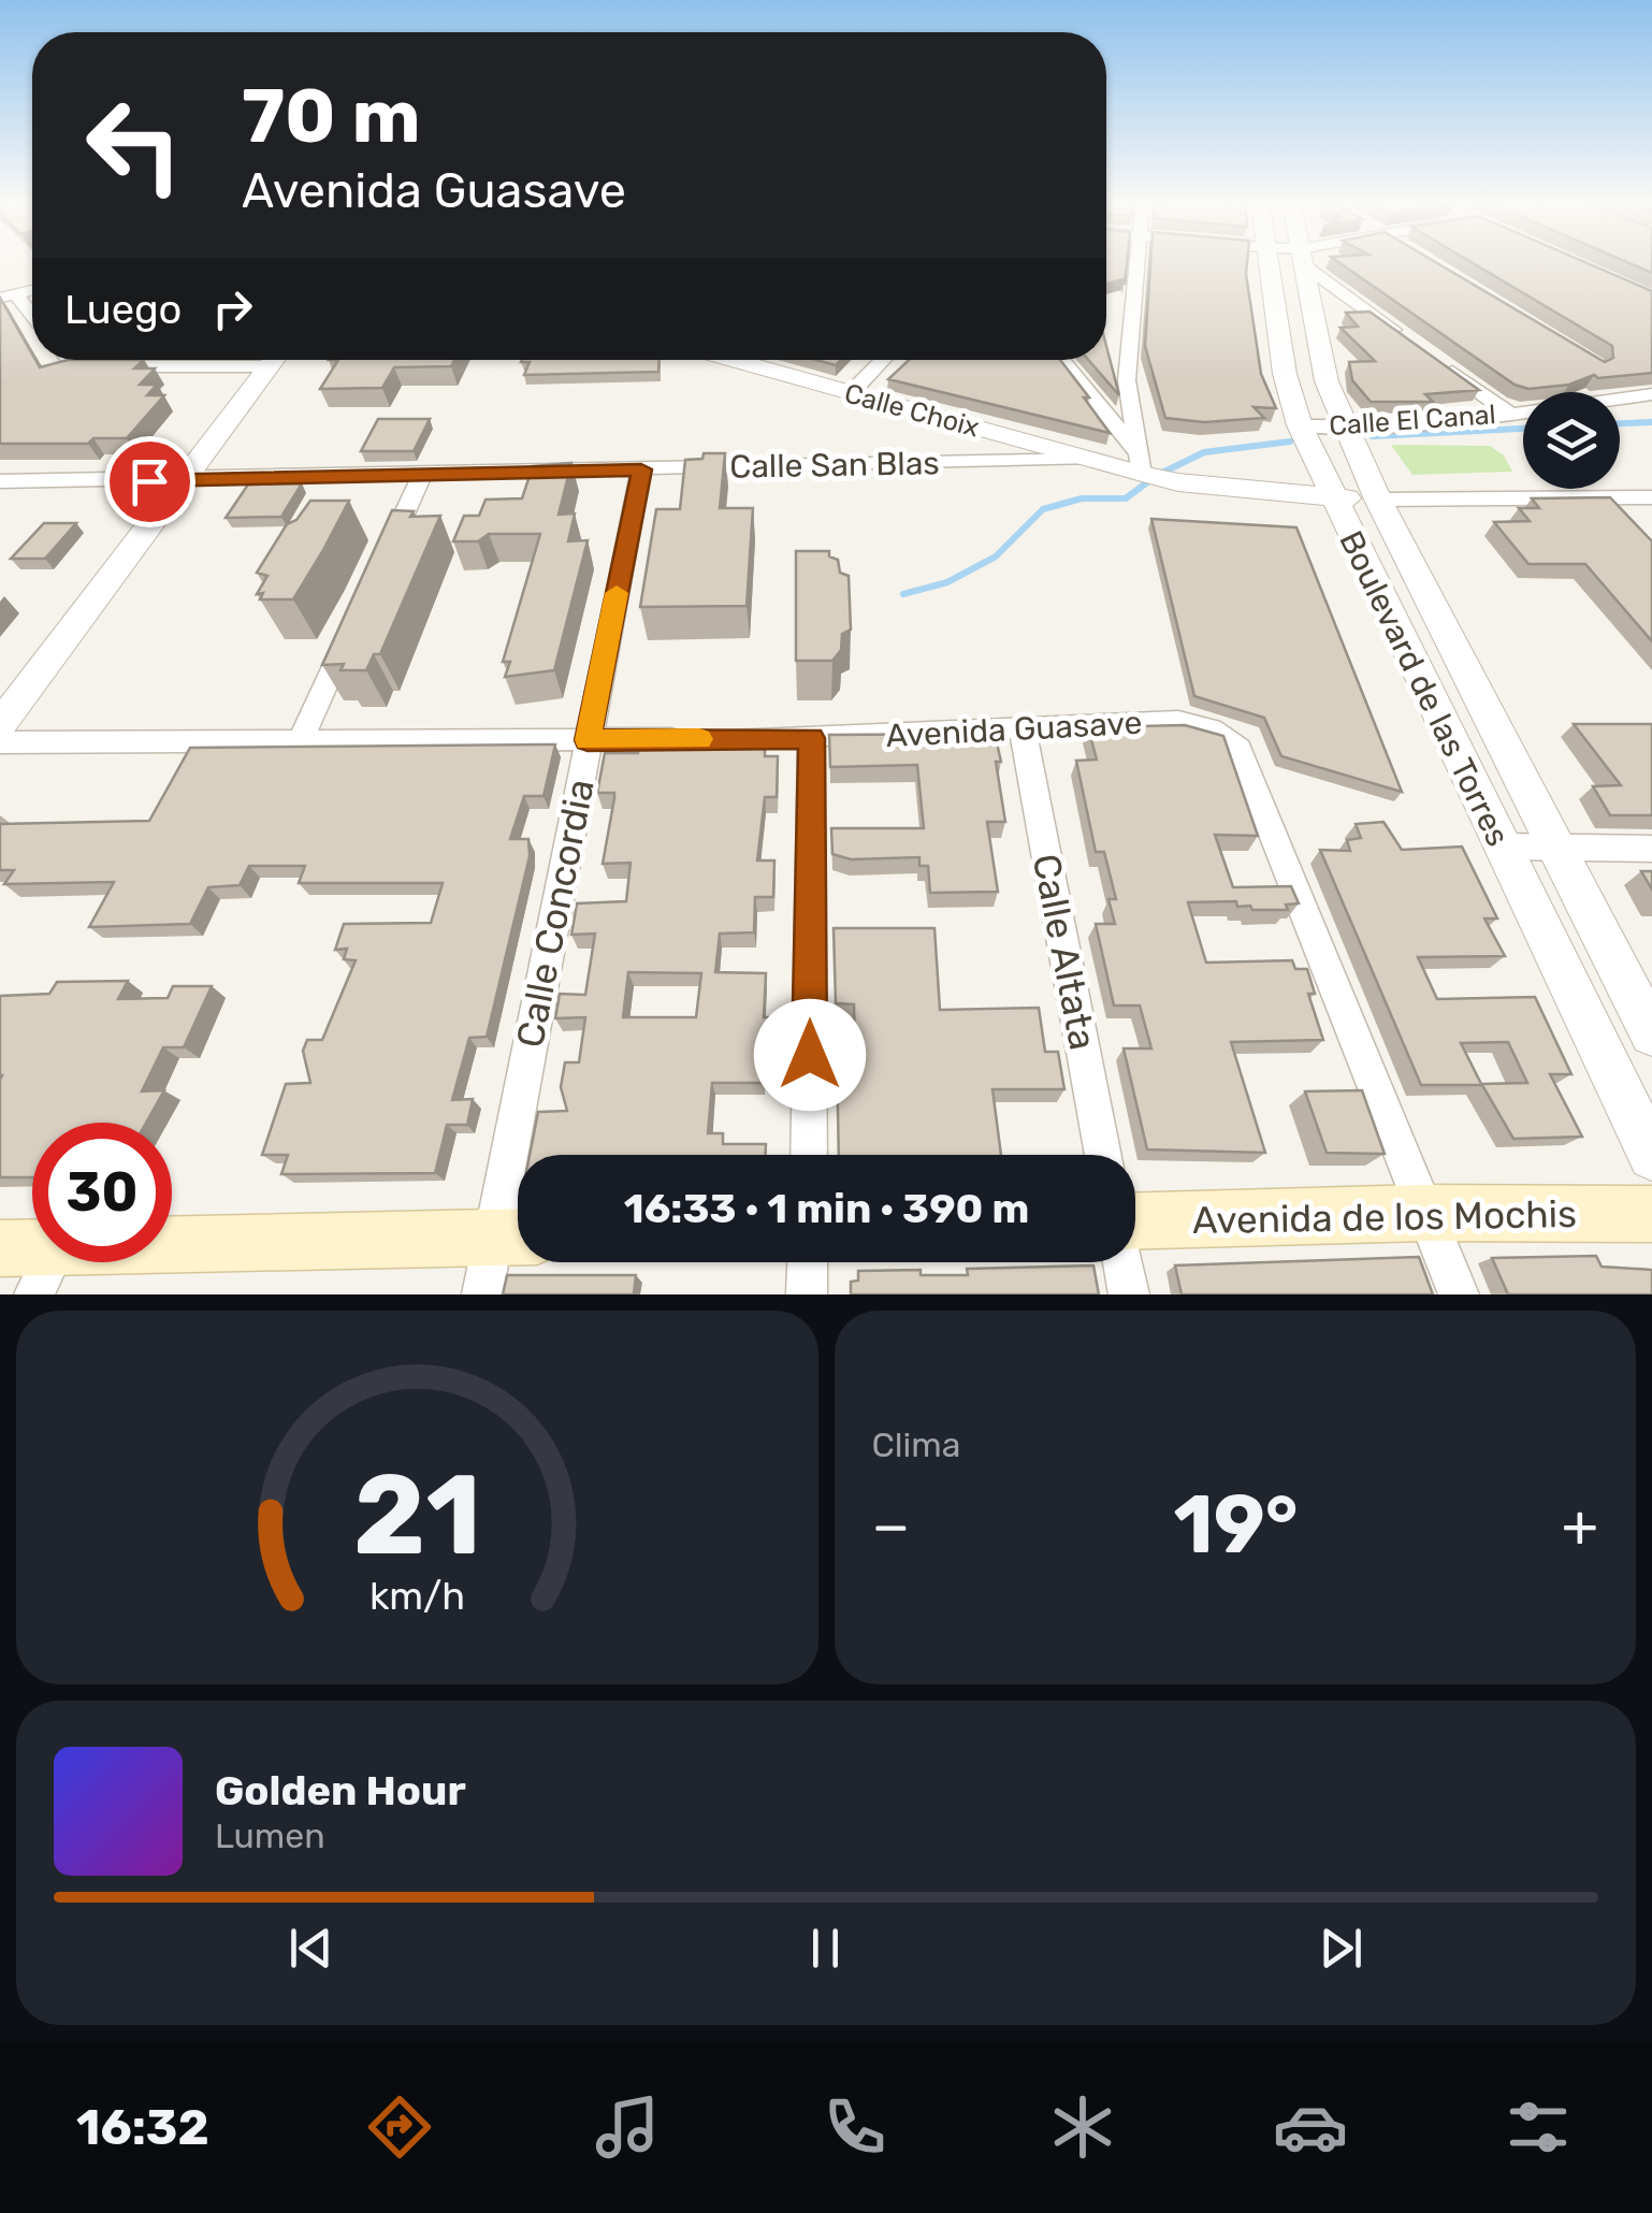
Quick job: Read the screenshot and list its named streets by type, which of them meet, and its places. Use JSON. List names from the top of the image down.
{
  "streets": {
    "main road": ["Avenida de los Mochis"],
    "street": [
      "Calle Choix",
      "Calle El Canal",
      "Calle San Blas",
      "Boulevard de las Torres",
      "Avenida Guasave",
      "Calle Concordia",
      "Calle Altata"
    ]
  },
  "crossings": [
    ["Calle Choix", "Calle San Blas"],
    ["Calle El Canal", "Boulevard de las Torres"],
    ["Calle San Blas", "Calle Concordia"],
    ["Avenida Guasave", "Calle Concordia"],
    ["Avenida Guasave", "Calle Altata"],
    ["Avenida Guasave", "Avenida de los Mochis"]
  ],
  "page": {
    "turn": ["70 m", "Avenida Guasave"],
    "then": "Luego",
    "limit": "30",
    "trip": "16:33 · 1 min · 390 m",
    "tile": "Clima",
    "heat": ["−", "19°", "+"],
    "song": ["Golden Hour", "Lumen"],
    "tabs": "16:32",
    "gauge": ["21", "km/h"]
  }
}
